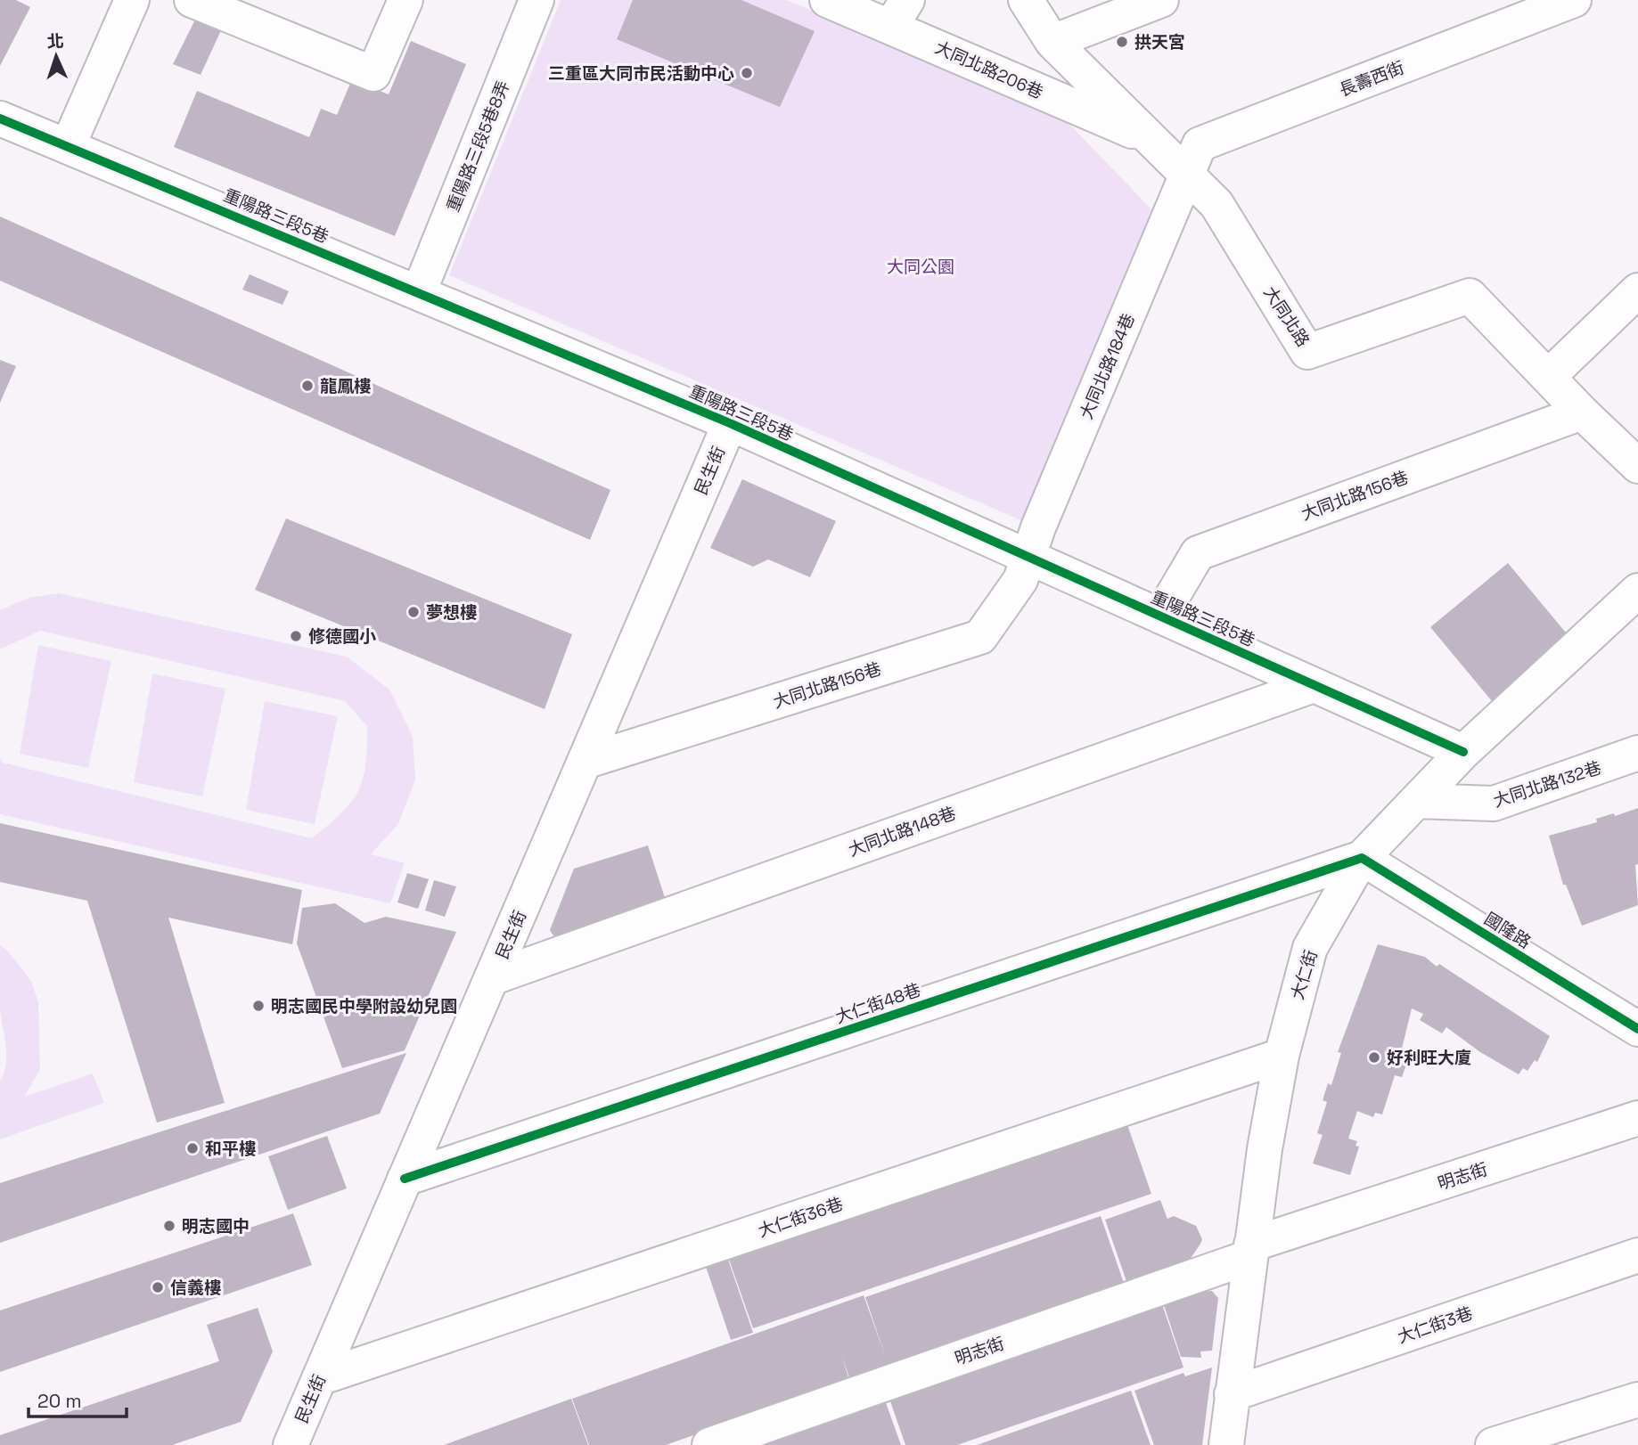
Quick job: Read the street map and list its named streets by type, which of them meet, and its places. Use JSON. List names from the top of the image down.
{
  "streets": {
    "street": [
      "大同北路206巷",
      "長壽西街",
      "重陽路三段5巷8弄",
      "重陽路三段5巷",
      "大同北路",
      "大同北路184巷",
      "民生街",
      "大同北路156巷",
      "大同北路132巷",
      "大同北路148巷",
      "國隆路",
      "大仁街",
      "大仁街48巷",
      "明志街",
      "大仁街36巷",
      "大仁街3巷"
    ]
  },
  "crossings": [
    ["大同北路206巷", "大同北路"],
    ["長壽西街", "大同北路"],
    ["長壽西街", "大同北路184巷"],
    ["重陽路三段5巷8弄", "重陽路三段5巷"],
    ["重陽路三段5巷", "大同北路184巷"],
    ["重陽路三段5巷", "民生街"],
    ["重陽路三段5巷", "大同北路156巷"],
    ["重陽路三段5巷", "大同北路148巷"],
    ["重陽路三段5巷", "大仁街"],
    ["大同北路", "大同北路184巷"],
    ["大同北路", "大同北路156巷"],
    ["大同北路184巷", "大同北路156巷"],
    ["民生街", "大同北路156巷"],
    ["民生街", "大同北路148巷"],
    ["民生街", "大仁街48巷"],
    ["民生街", "大仁街36巷"],
    ["大同北路132巷", "大仁街"],
    ["國隆路", "大仁街"],
    ["國隆路", "大仁街48巷"],
    ["大仁街", "大仁街48巷"],
    ["大仁街", "明志街"],
    ["大仁街", "大仁街36巷"],
    ["大仁街", "大仁街3巷"]
  ],
  "parks": ["大同公園"],
  "places": [
    "拱天宮",
    "三重區大同市民活動中心",
    "龍鳳樓",
    "夢想樓",
    "修德國小",
    "明志國民中學附設幼兒園",
    "好利旺大廈",
    "和平樓",
    "明志國中",
    "信義樓"
  ],
  "scale_bar": "20 m",
  "north": "top"
}
